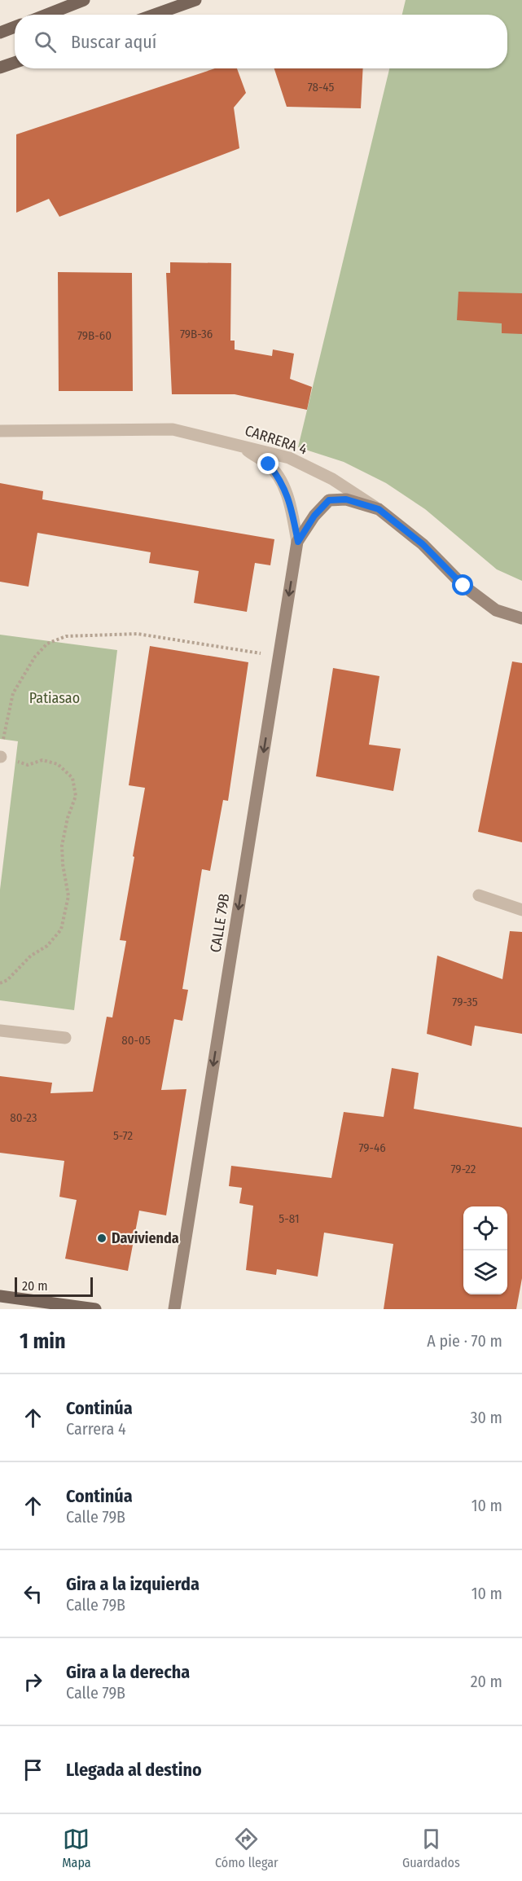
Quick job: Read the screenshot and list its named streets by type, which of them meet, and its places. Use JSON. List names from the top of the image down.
{
  "streets": {
    "street": ["CARRERA 4", "CALLE 79B"]
  },
  "crossings": [
    ["CARRERA 4", "CALLE 79B"]
  ],
  "one_way": ["CALLE 79B"],
  "parks": ["Patiasao"],
  "places": ["Davivienda"],
  "house_numbers": [
    "78-45",
    "79B-36",
    "79B-60",
    "79-35",
    "80-05",
    "80-23",
    "5-72",
    "79-46",
    "79-22",
    "5-81"
  ],
  "scale_bar": "20 m",
  "page": {
    "search": "Buscar aquí",
    "scale": "20 m",
    "heading": ["1 min", "A pie · 70 m"],
    "list": [
      ["Continúa", "Carrera 4", "30 m"],
      ["Continúa", "Calle 79B", "10 m"],
      ["Gira a la izquierda", "Calle 79B", "10 m"],
      ["Gira a la derecha", "Calle 79B", "20 m"],
      "Llegada al destino"
    ],
    "nav": ["Mapa", "Cómo llegar", "Guardados"]
  }
}
